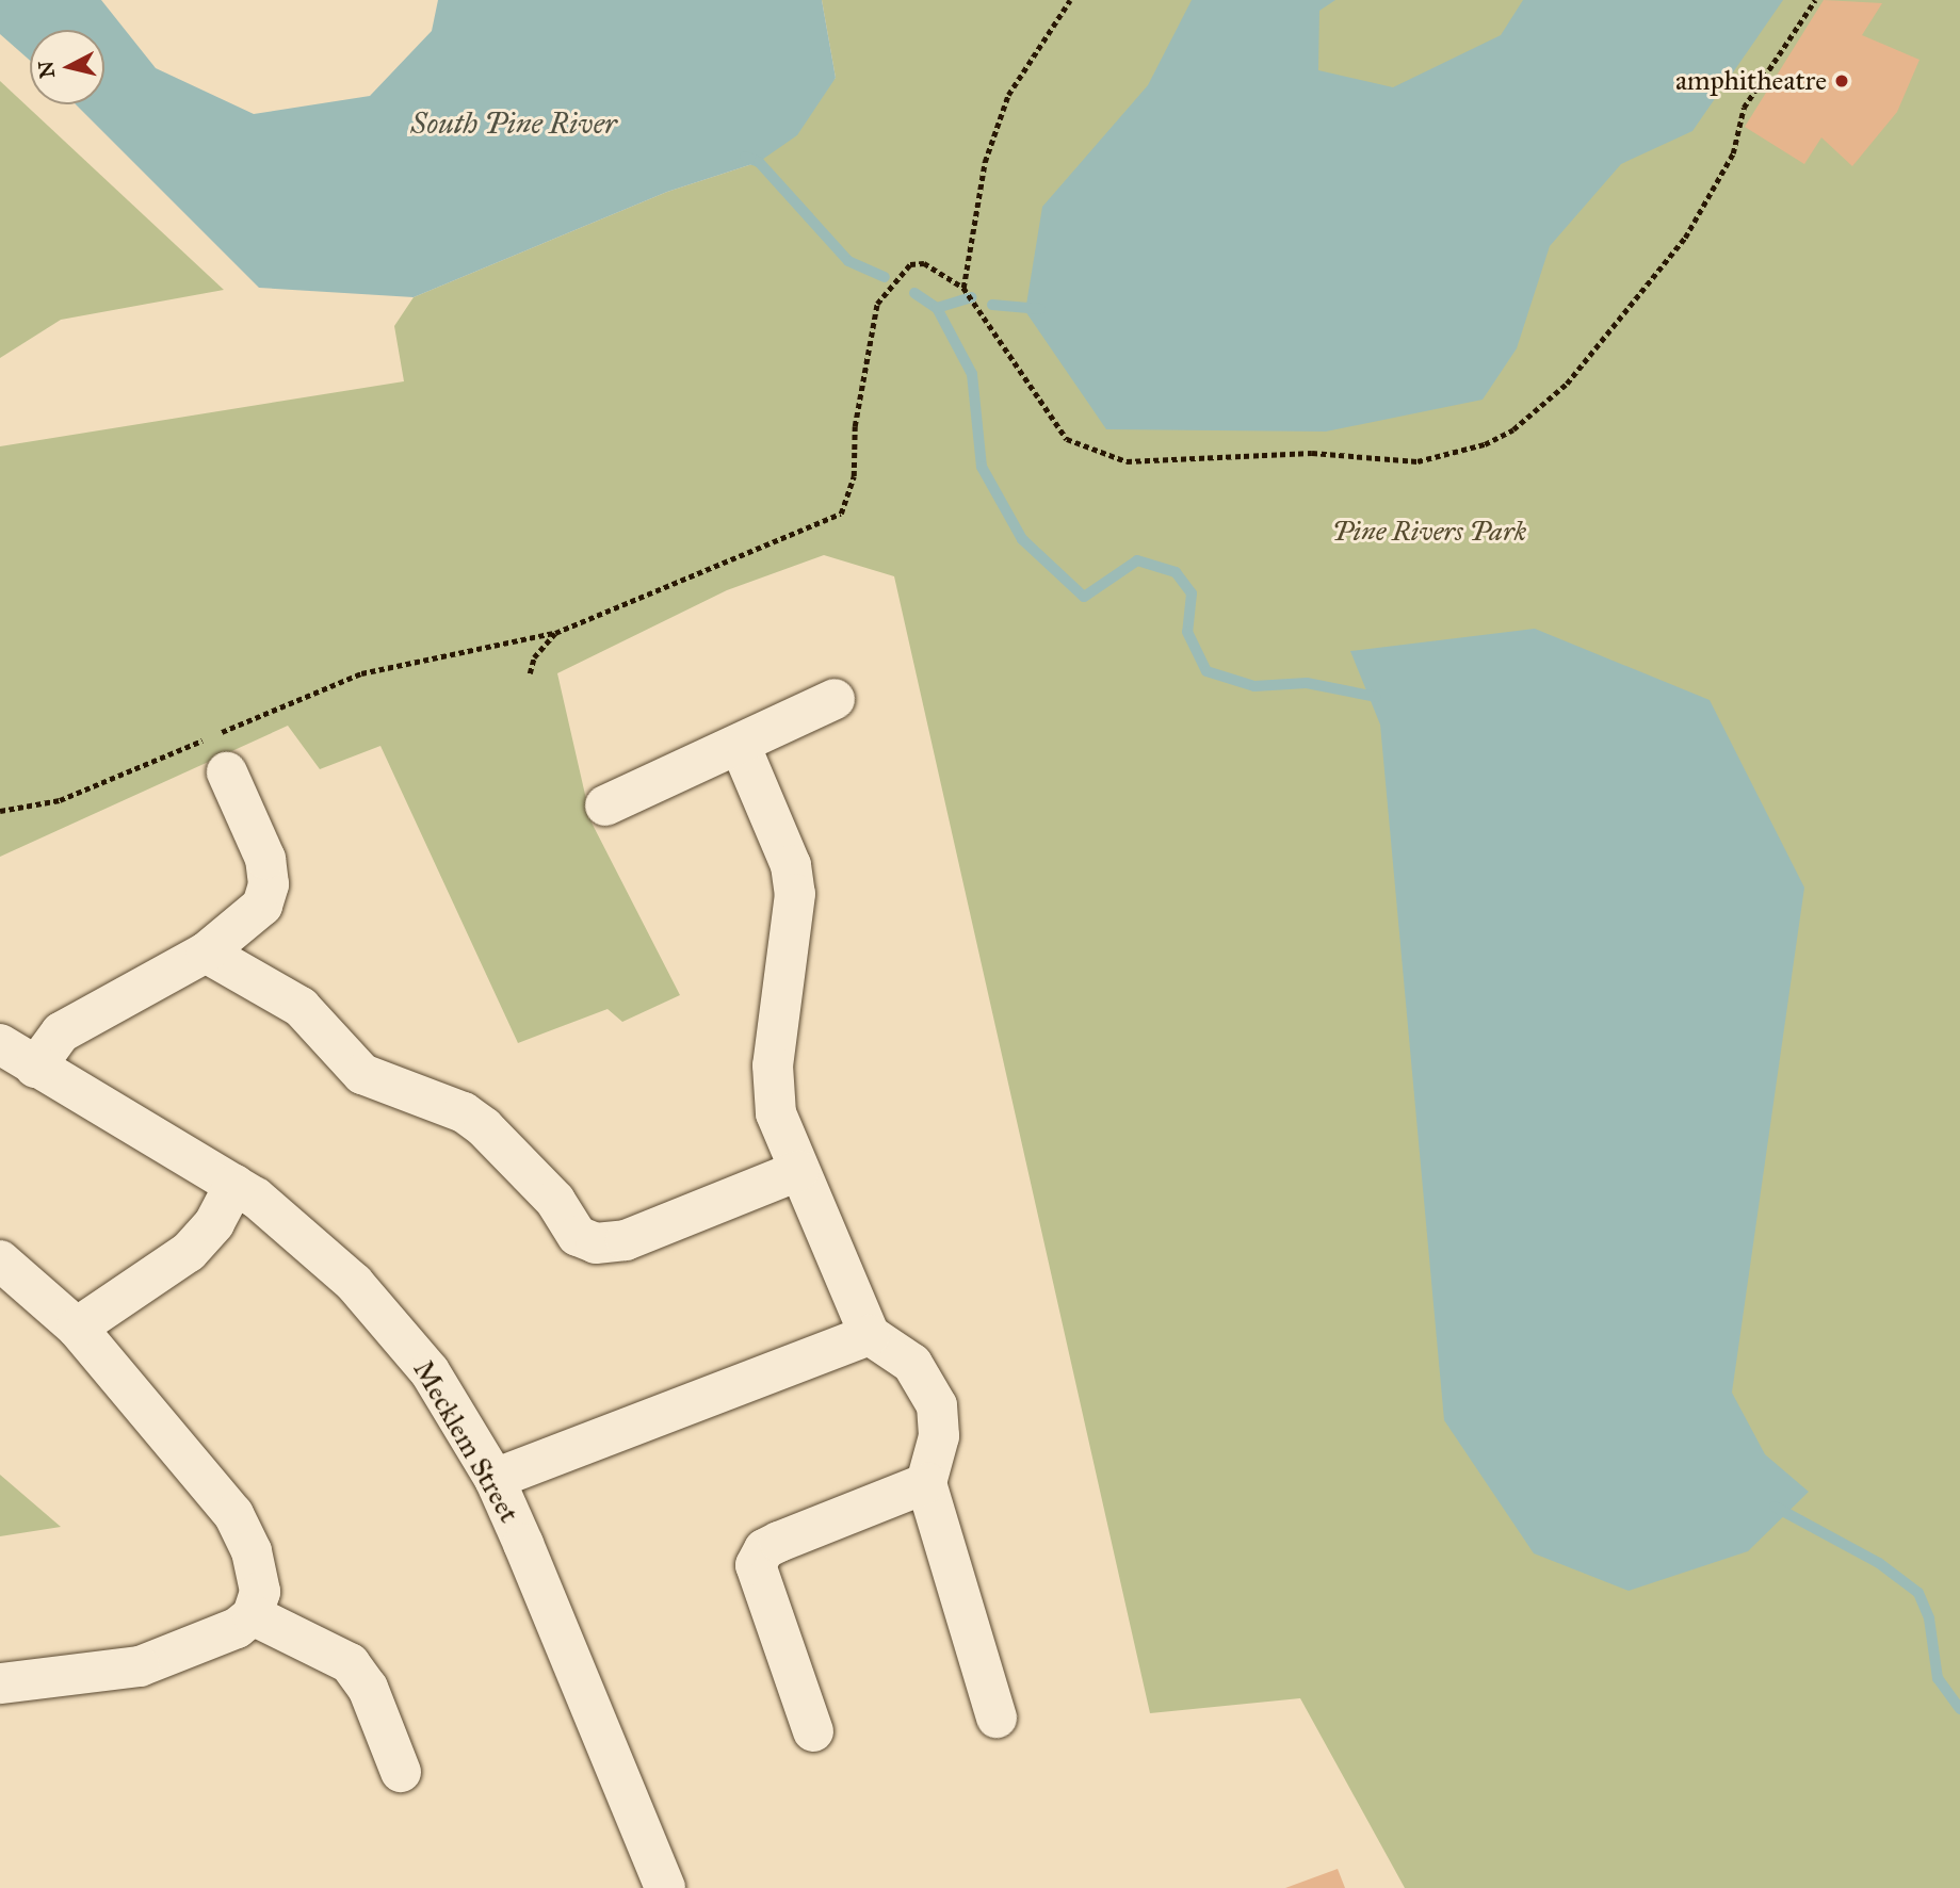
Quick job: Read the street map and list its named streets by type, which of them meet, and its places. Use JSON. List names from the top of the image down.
{
  "streets": {
    "street": ["Mecklem Street"]
  },
  "water": ["South Pine River"],
  "parks": ["Pine Rivers Park"],
  "places": ["amphitheatre"],
  "north": "left"
}
